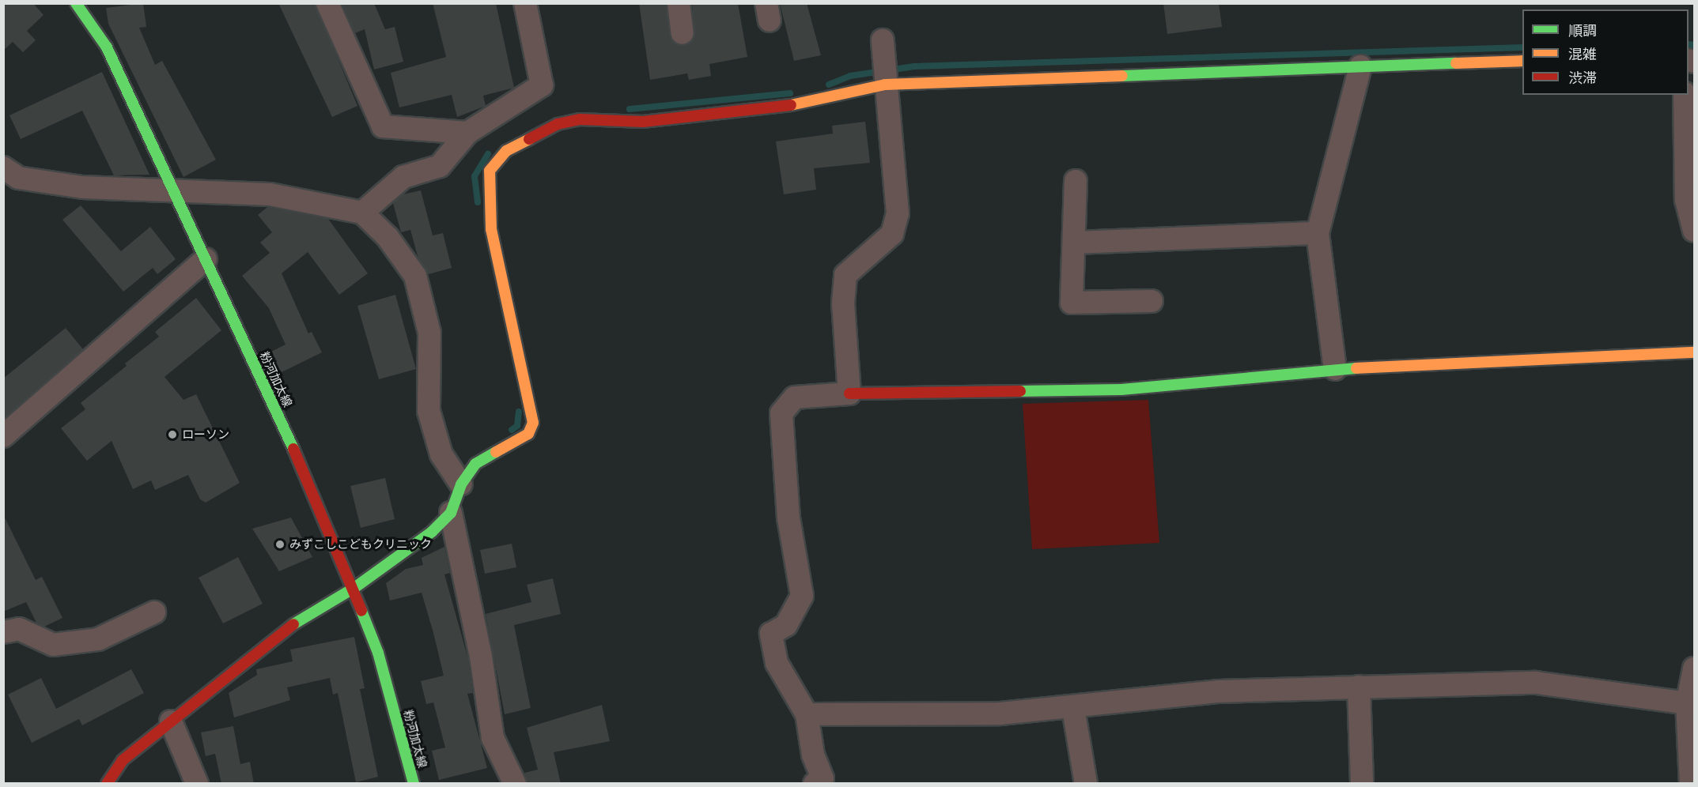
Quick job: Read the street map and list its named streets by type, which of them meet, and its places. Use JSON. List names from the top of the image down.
{
  "streets": {
    "street": ["粉河加太線"]
  },
  "places": ["ローソン", "みずこしこどもクリニック"],
  "legend": ["順調", "混雑", "渋滞"]
}
